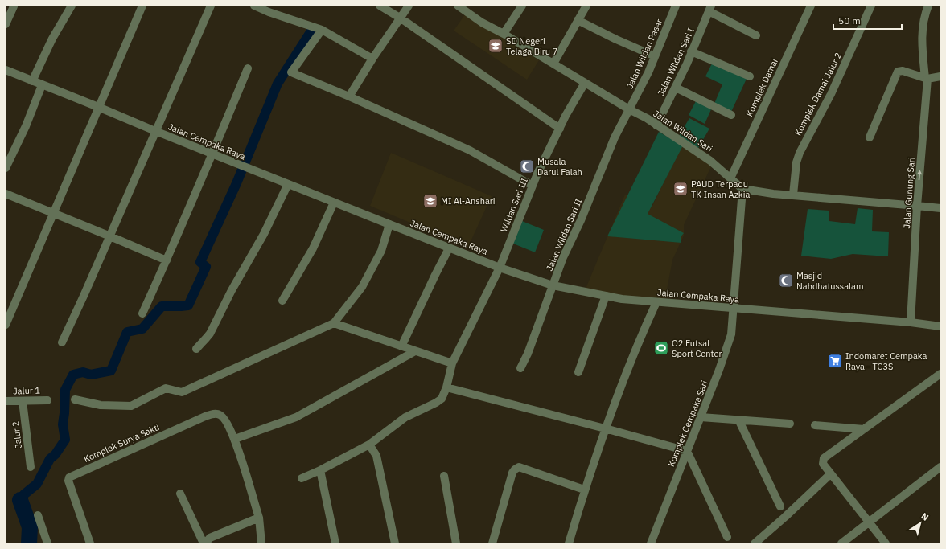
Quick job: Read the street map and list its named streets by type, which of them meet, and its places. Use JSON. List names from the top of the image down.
{
  "streets": {
    "street": [
      "Jalan Wildan Pasar",
      "Jalan Wildan Sari I",
      "Komplek Damai",
      "Komplek Damai Jalur 2",
      "Jalan Wildan Sari",
      "Jalan Cempaka Raya",
      "Jalan Gunung Sari",
      "Wildan Sari III",
      "Jalan Wildan Sari II",
      "Jalur 1",
      "Komplek Cempaka Sari",
      "Jalur 2",
      "Komplek Surya Sakti"
    ]
  },
  "crossings": [
    ["Jalan Wildan Pasar", "Jalan Wildan Sari"],
    ["Jalan Wildan Pasar", "Jalan Wildan Sari II"],
    ["Jalan Wildan Sari I", "Jalan Wildan Sari"],
    ["Komplek Damai", "Jalan Wildan Sari"],
    ["Jalan Wildan Sari", "Wildan Sari III"],
    ["Jalan Wildan Sari", "Jalan Wildan Sari II"],
    ["Jalan Wildan Sari", "Komplek Cempaka Sari"],
    ["Jalan Cempaka Raya", "Jalan Gunung Sari"],
    ["Jalan Cempaka Raya", "Wildan Sari III"],
    ["Jalan Cempaka Raya", "Jalan Wildan Sari II"],
    ["Jalan Cempaka Raya", "Komplek Cempaka Sari"],
    ["Jalur 1", "Jalur 2"]
  ],
  "one_way": ["Jalan Gunung Sari"],
  "places": {
    "school or university": ["SD Negeri Telaga Biru 7", "PAUD Terpadu TK Insan Azkia", "MI Al-Anshari"],
    "mosque": ["Musala Darul Falah", "Masjid Nahdhatussalam"],
    "sports": ["O2 Futsal Sport Center"],
    "supermarket": ["Indomaret Cempaka Raya - TC3S"]
  },
  "scale_bar": "50 m",
  "north": "top right"
}
